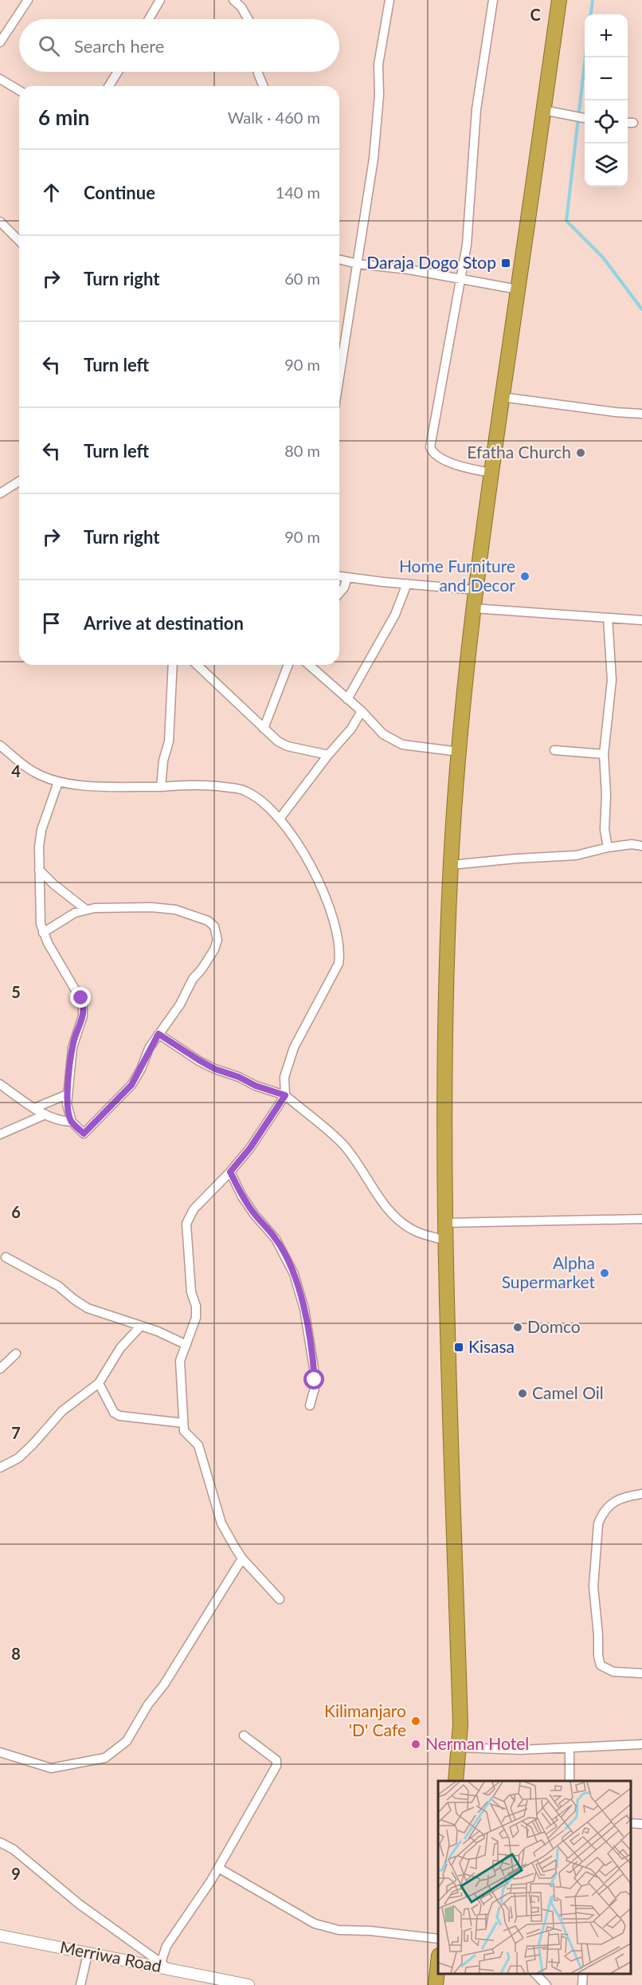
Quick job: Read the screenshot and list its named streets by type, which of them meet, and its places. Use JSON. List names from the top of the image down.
{
  "streets": {
    "street": ["Merriwa Road"]
  },
  "places": {
    "transit": ["Daraja Dogo Stop", "Kisasa"],
    "other": [
      "Efatha Church",
      "Home Furniture and Decor",
      "Alpha Supermarket",
      "Domco",
      "Camel Oil",
      "Kilimanjaro 'D' Cafe",
      "Nerman Hotel"
    ]
  },
  "page": {
    "map_buttons": ["+", "−"],
    "search": "Search here",
    "heading": ["6 min", "Walk · 460 m"],
    "list": [
      ["Continue", "140 m"],
      ["Turn right", "60 m"],
      ["Turn left", "90 m"],
      ["Turn left", "80 m"],
      ["Turn right", "90 m"],
      "Arrive at destination"
    ]
  },
  "grid": {
    "columns": ["C"],
    "rows": [
      "4",
      "5",
      "6",
      "7",
      "8",
      "9"
    ]
  }
}
